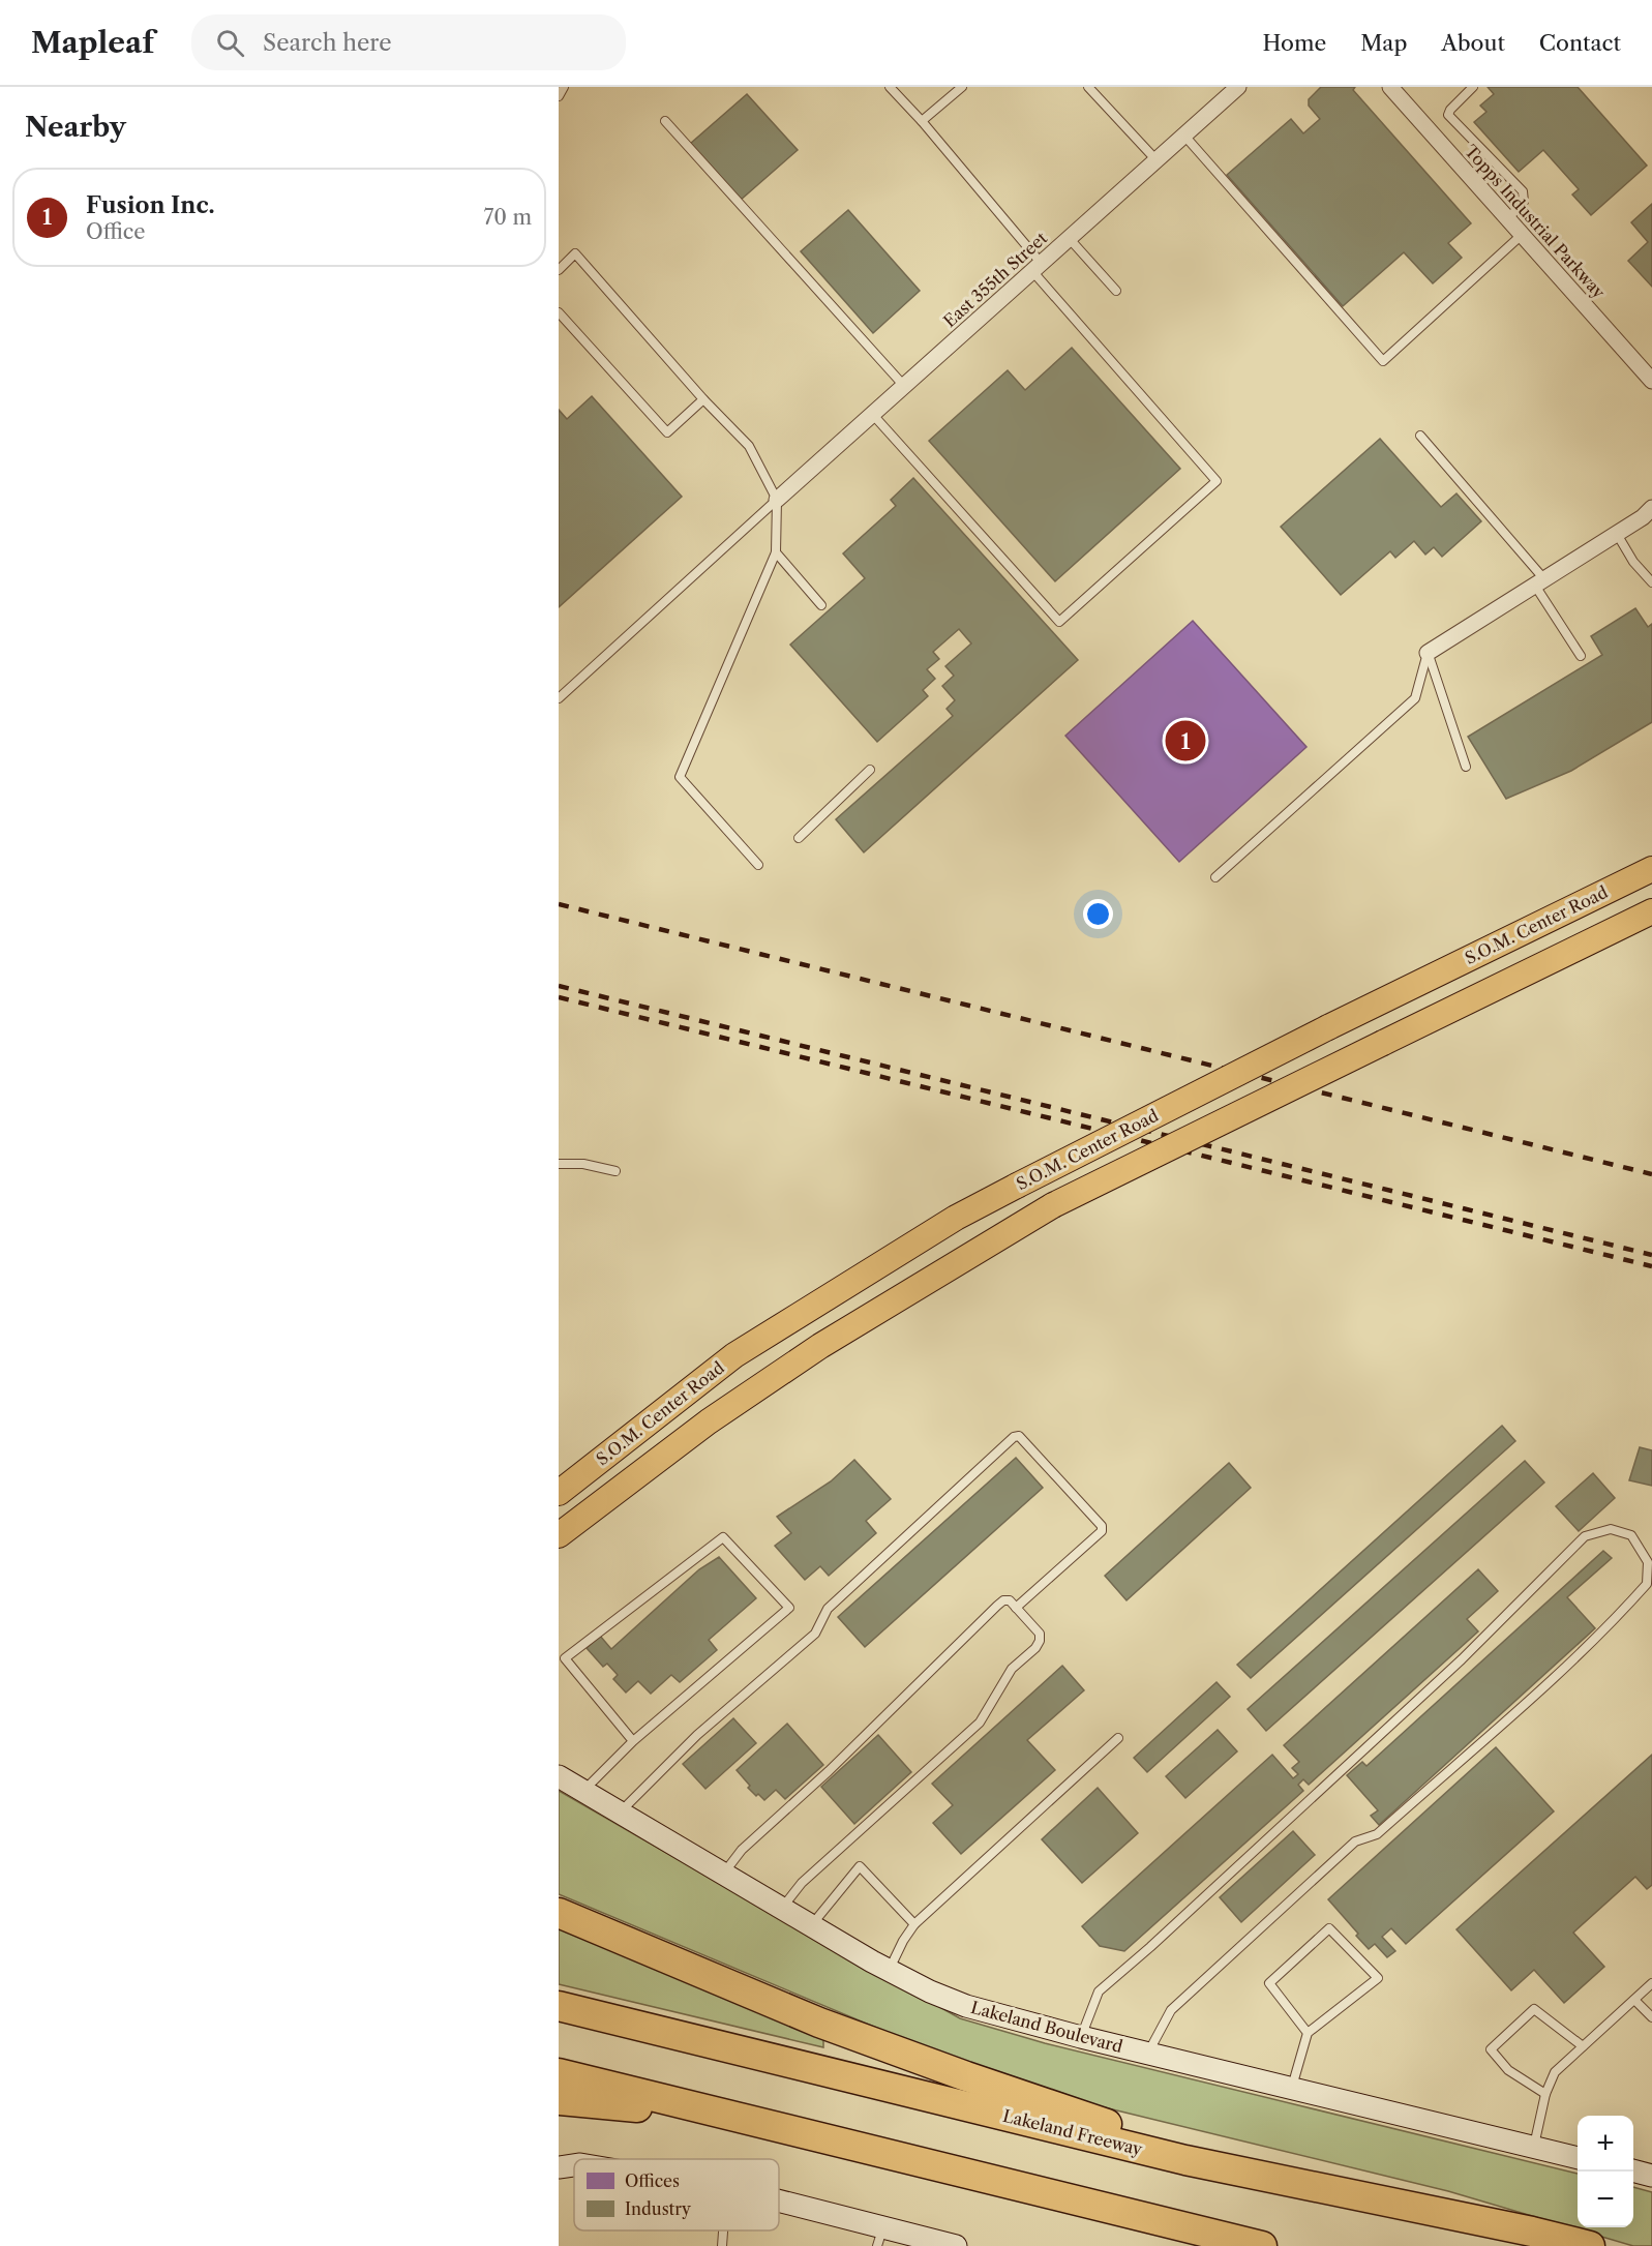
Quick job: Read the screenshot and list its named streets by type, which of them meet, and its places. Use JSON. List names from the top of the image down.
{
  "streets": {
    "highway": ["Lakeland Freeway"],
    "main road": ["S.O.M. Center Road"],
    "street": ["Topps Industrial Parkway", "East 355th Street", "Lakeland Boulevard"]
  },
  "legend": ["Offices", "Industry"],
  "page": {
    "header": "Mapleaf",
    "search": "Search here",
    "nav": [
      "Home",
      "Map",
      "About",
      "Contact"
    ],
    "heading": "Nearby",
    "list": [
      {
        "mark": "1",
        "name": "Fusion Inc.",
        "note": "Office",
        "value": "70 m"
      }
    ],
    "pins": "1",
    "map_buttons": ["+", "−"]
  }
}
